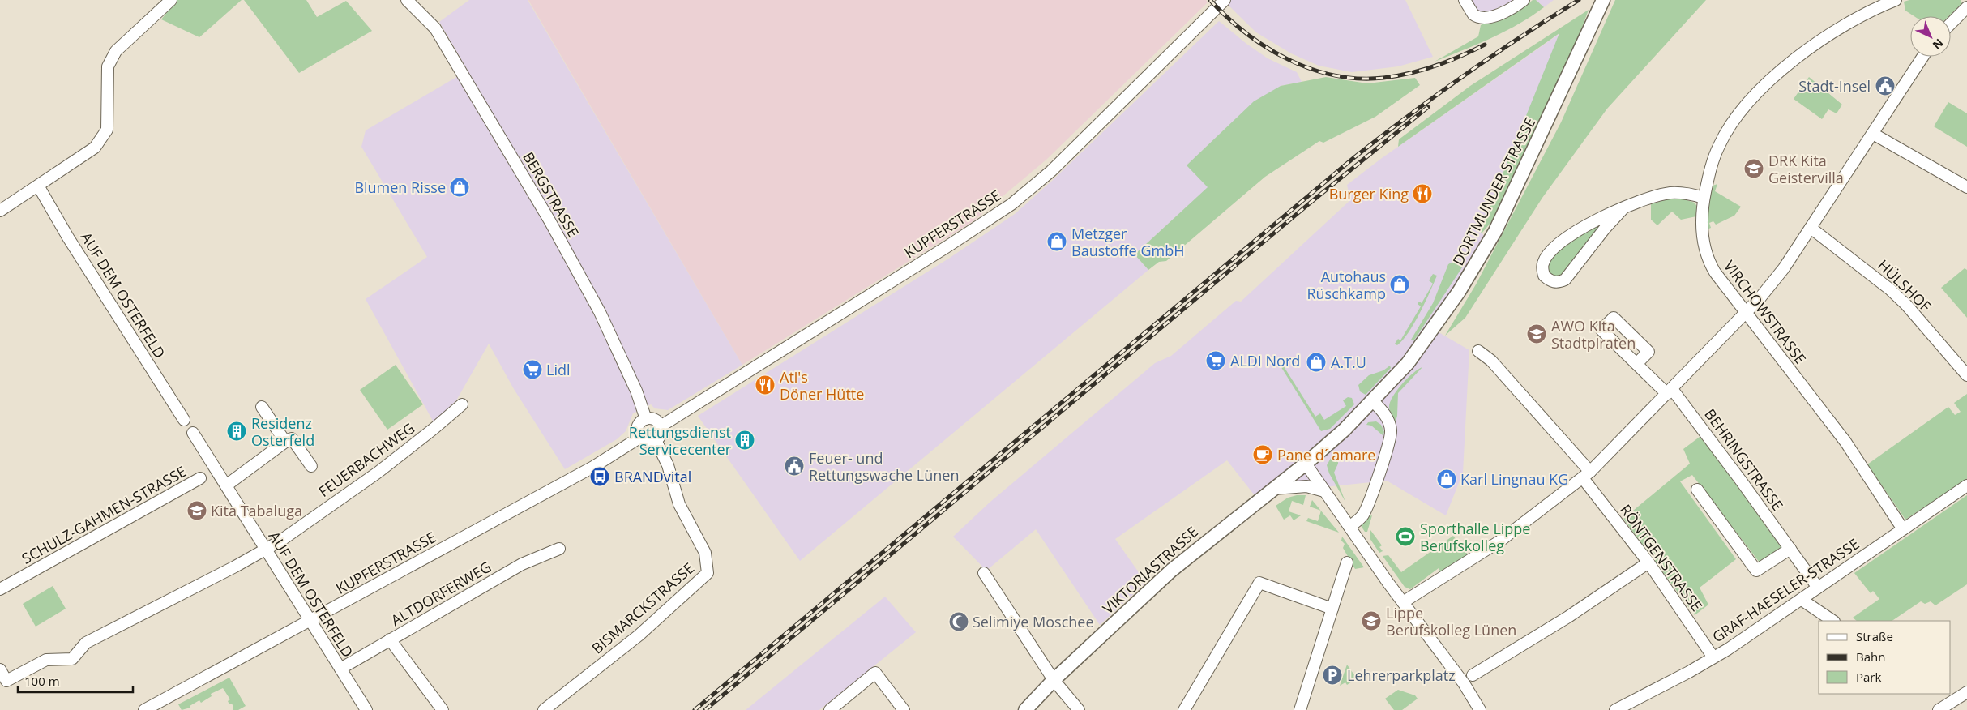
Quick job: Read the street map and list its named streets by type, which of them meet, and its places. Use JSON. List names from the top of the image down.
{
  "streets": {
    "main road": ["DORTMUNDER STRASSE", "VIKTORIASTRASSE"],
    "street": [
      "BERGSTRASSE",
      "KUPFERSTRASSE",
      "HÜLSHOF",
      "AUF DEM OSTERFELD",
      "VIRCHOWSTRASSE",
      "FEUERBACHWEG",
      "BEHRINGSTRASSE",
      "SCHULZ-GAHMEN-STRASSE",
      "RÖNTGENSTRASSE",
      "GRAF-HAESELER-STRASSE",
      "ALTDORFERWEG",
      "BISMARCKSTRASSE"
    ]
  },
  "crossings": [
    ["DORTMUNDER STRASSE", "VIKTORIASTRASSE"],
    ["BERGSTRASSE", "KUPFERSTRASSE"],
    ["BERGSTRASSE", "BISMARCKSTRASSE"],
    ["KUPFERSTRASSE", "AUF DEM OSTERFELD"],
    ["KUPFERSTRASSE", "BISMARCKSTRASSE"],
    ["AUF DEM OSTERFELD", "FEUERBACHWEG"],
    ["AUF DEM OSTERFELD", "ALTDORFERWEG"],
    ["VIRCHOWSTRASSE", "GRAF-HAESELER-STRASSE"],
    ["BEHRINGSTRASSE", "GRAF-HAESELER-STRASSE"],
    ["RÖNTGENSTRASSE", "GRAF-HAESELER-STRASSE"]
  ],
  "places": {
    "public building": ["Stadt-Insel", "Feuer- und Rettungswache Lünen"],
    "school or university": [
      "DRK Kita Geistervilla",
      "AWO Kita Stadtpiraten",
      "Kita Tabaluga",
      "Lippe Berufskolleg Lünen"
    ],
    "shop": [
      "Blumen Risse",
      "Metzger Baustoffe GmbH",
      "Autohaus Rüschkamp",
      "A.T.U",
      "Karl Lingnau KG"
    ],
    "restaurant": ["Burger King", "Ati's Döner Hütte"],
    "supermarket": ["ALDI Nord", "Lidl"],
    "building": ["Residenz Osterfeld", "Rettungsdienst Servicecenter"],
    "cafe": ["Pane d´ amare"],
    "bus stop": ["BRANDvital"],
    "sports": ["Sporthalle Lippe Berufskolleg"],
    "mosque": ["Selimiye Moschee"],
    "parking": ["Lehrerparkplatz"]
  },
  "legend": ["Straße", "Bahn", "Park"],
  "scale_bar": "100 m",
  "north": "bottom right"
}
